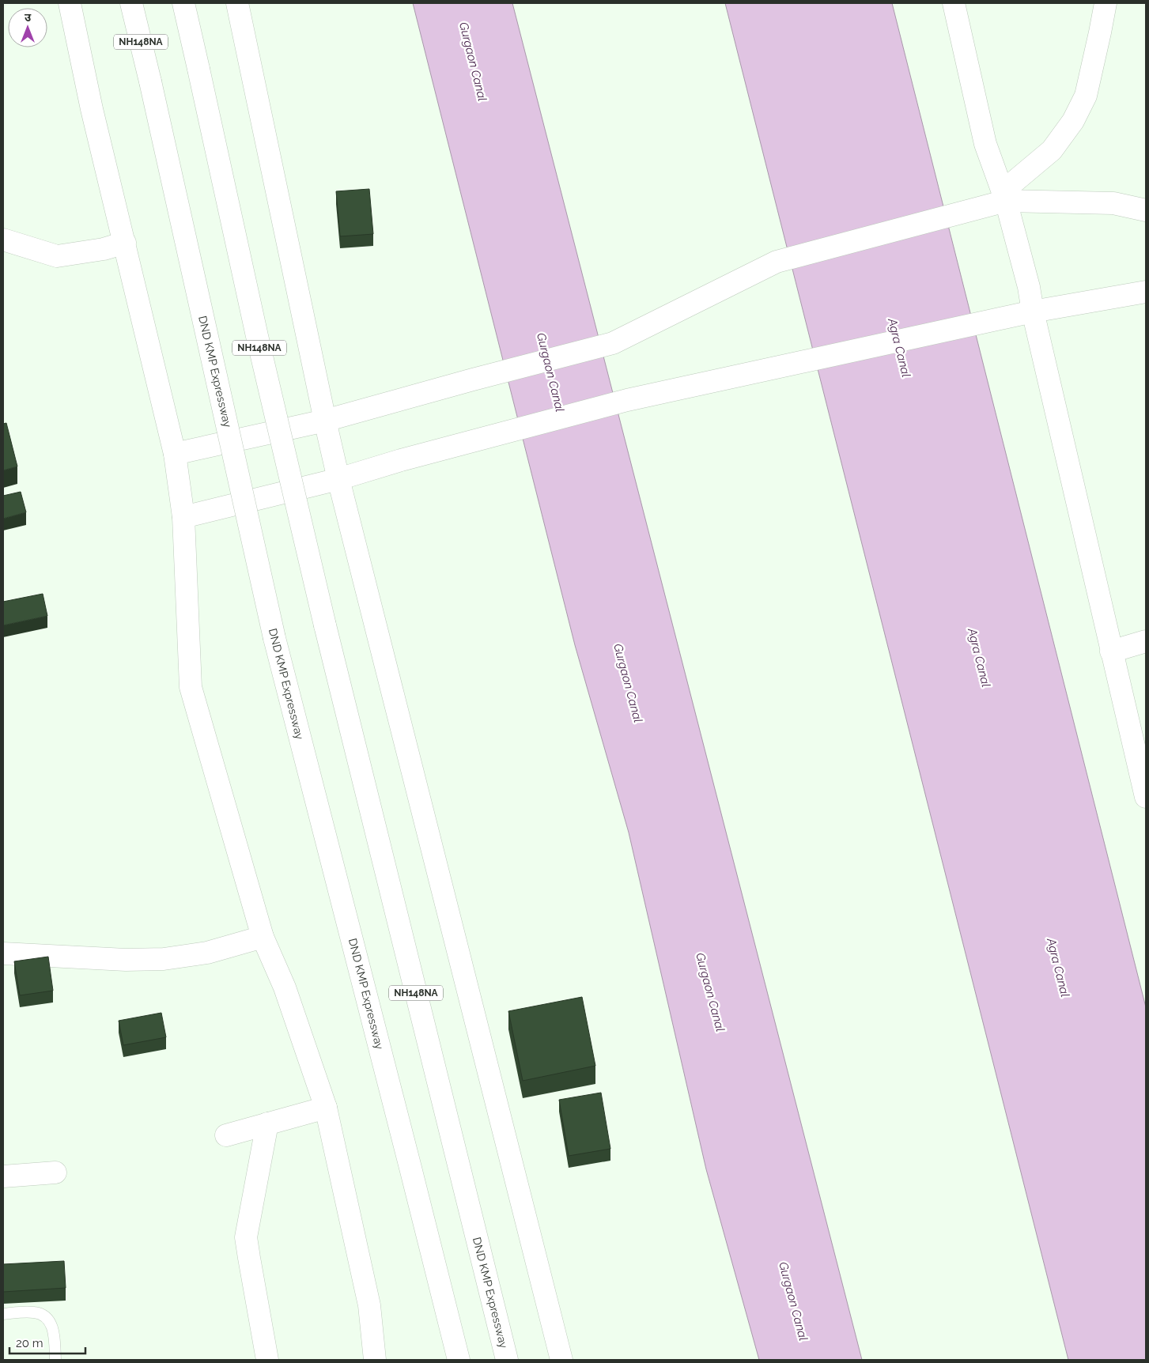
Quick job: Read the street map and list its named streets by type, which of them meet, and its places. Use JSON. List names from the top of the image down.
{
  "streets": {
    "main road": ["NH148NA", "DND KMP Expressway"]
  },
  "water": ["Gurgaon Canal", "Agra Canal"],
  "scale_bar": "20 m",
  "north": "top"
}
